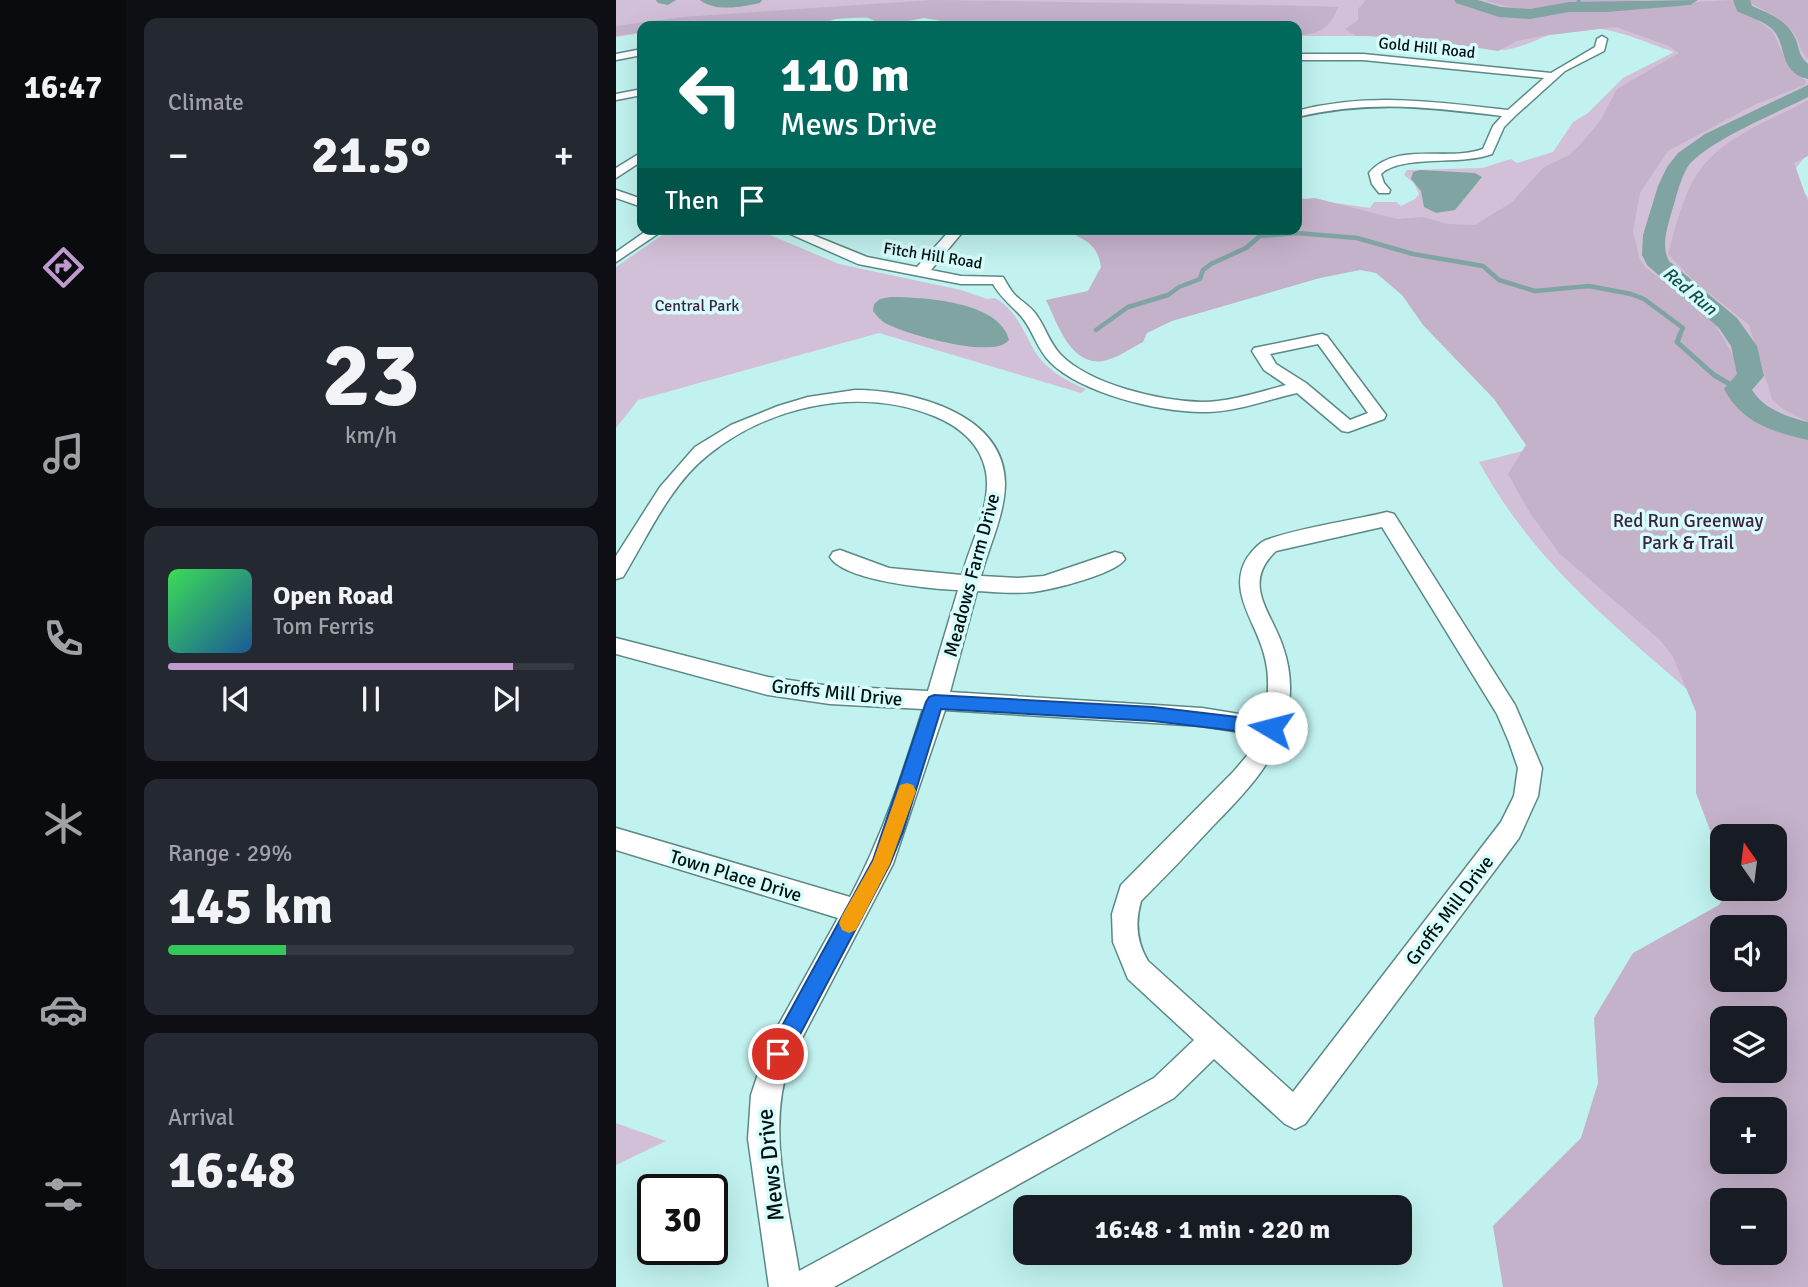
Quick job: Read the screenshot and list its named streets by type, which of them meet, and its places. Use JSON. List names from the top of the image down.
{
  "streets": {
    "street": [
      "Gold Hill Road",
      "Fitch Hill Road",
      "Meadows Farm Drive",
      "Groffs Mill Drive",
      "Town Place Drive",
      "Mews Drive"
    ]
  },
  "crossings": [
    ["Meadows Farm Drive", "Groffs Mill Drive"],
    ["Meadows Farm Drive", "Mews Drive"],
    ["Groffs Mill Drive", "Mews Drive"],
    ["Town Place Drive", "Mews Drive"]
  ],
  "water": ["Red Run"],
  "parks": ["Central Park", "Red Run Greenway Park & Trail"],
  "north": "top",
  "page": {
    "tabs": "16:47",
    "tile": [
      "Climate",
      ["23", "km/h"],
      ["Range · 29%", "145 km"],
      ["Arrival", "16:48"]
    ],
    "turn": ["110 m", "Mews Drive"],
    "heat": ["−", "21.5°", "+"],
    "then": "Then",
    "song": ["Open Road", "Tom Ferris"],
    "map_buttons": ["+", "−"],
    "limit": "30",
    "trip": "16:48 · 1 min · 220 m"
  }
}
